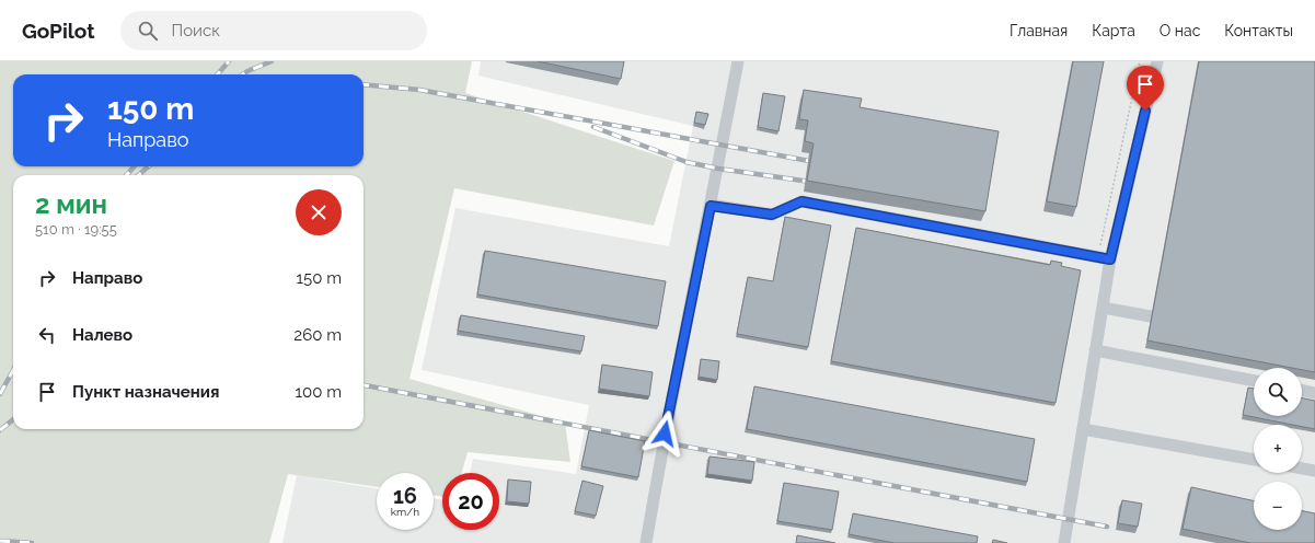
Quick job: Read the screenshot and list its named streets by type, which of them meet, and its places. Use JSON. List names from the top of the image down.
{
  "page": {
    "header": "GoPilot",
    "search": "Поиск",
    "nav": [
      "Главная",
      "Карта",
      "О нас",
      "Контакты"
    ],
    "turn": ["150 m", "Направо"],
    "heading": ["2 мин", "510 m · 19:55"],
    "list": [
      {
        "name": "Направо",
        "value": "150 m"
      },
      {
        "name": "Налево",
        "value": "260 m"
      },
      {
        "name": "Пункт назначения",
        "value": "100 m"
      }
    ],
    "map_buttons": ["+", "−"],
    "speed": "16 km/h",
    "limit": "20"
  }
}
